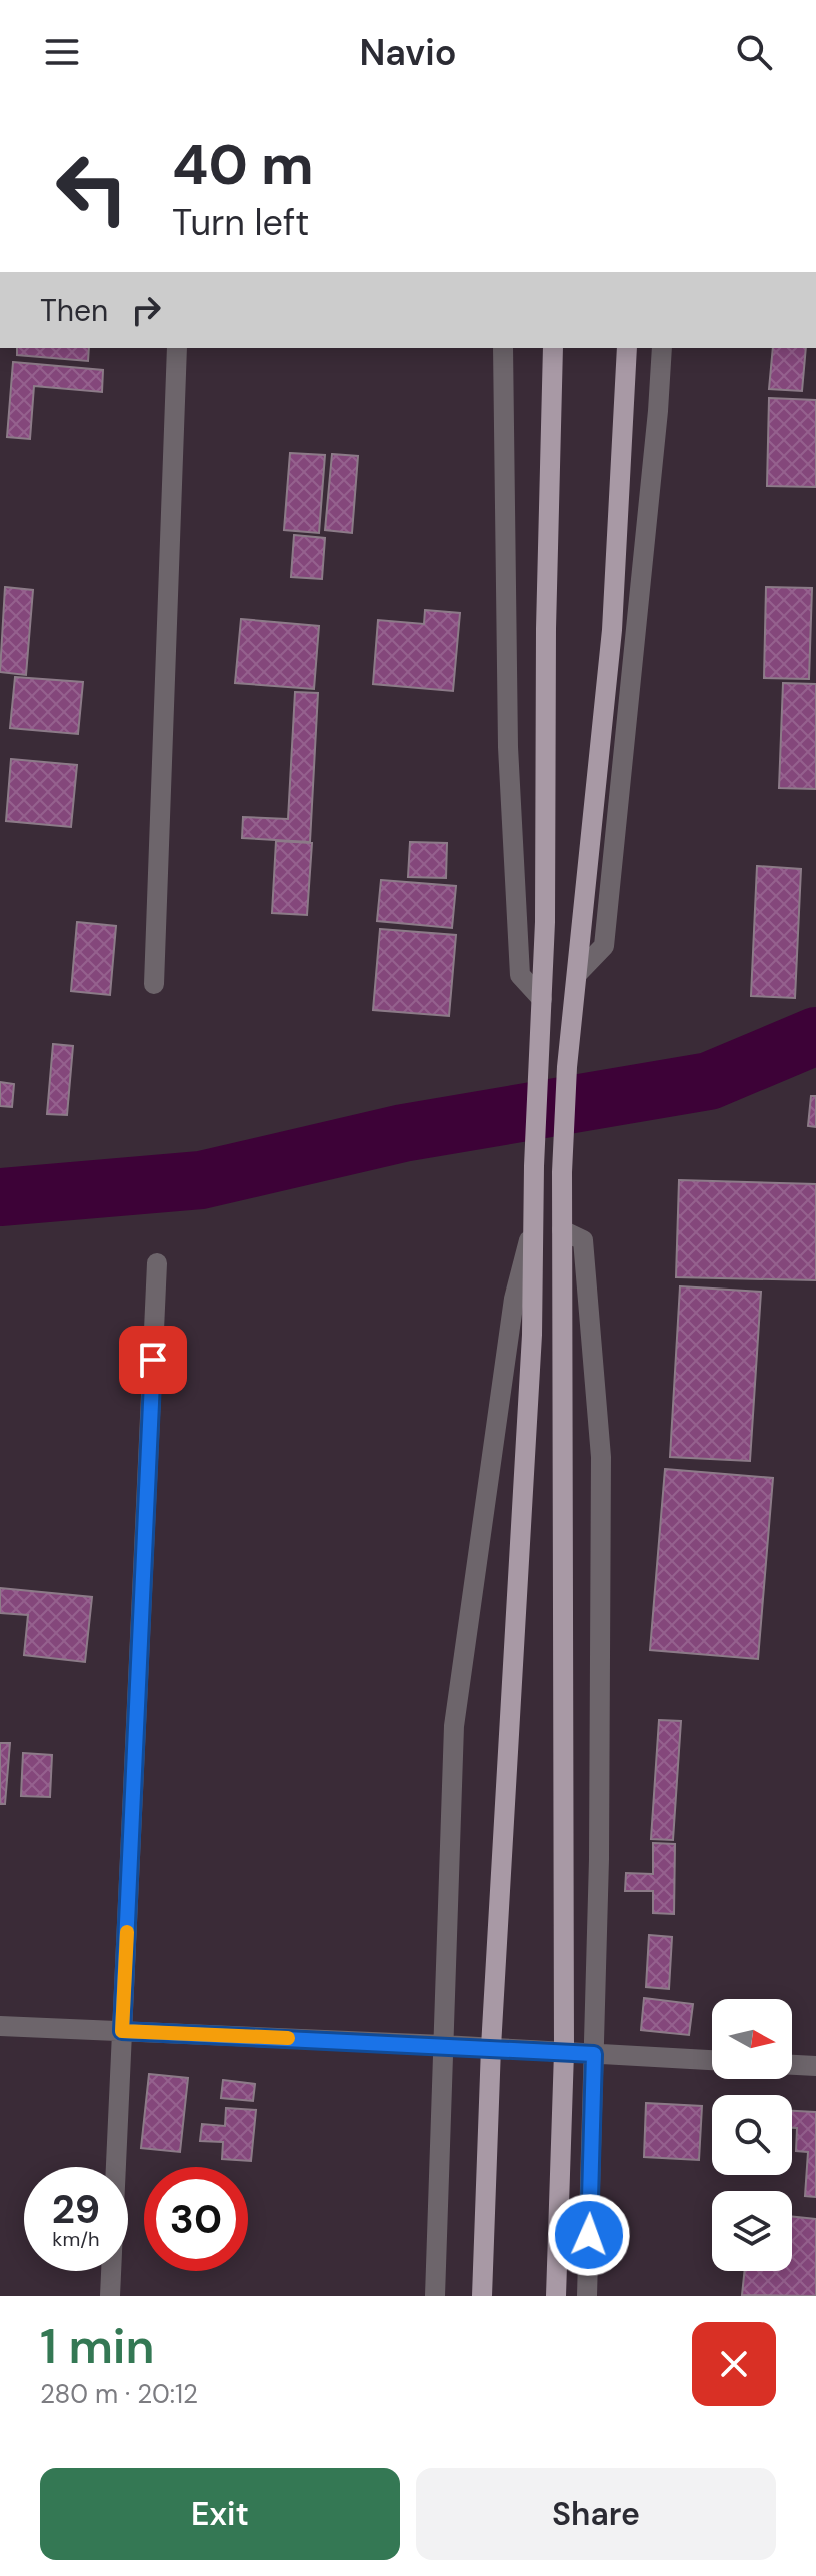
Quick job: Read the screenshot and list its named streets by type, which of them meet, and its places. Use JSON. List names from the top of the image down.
{
  "north": "right",
  "page": {
    "header": "Navio",
    "turn": ["40 m", "Turn left"],
    "then": "Then",
    "speed": "29 km/h",
    "limit": "30",
    "heading": ["1 min", "280 m · 20:12"],
    "buttons": ["Exit", "Share"]
  }
}
